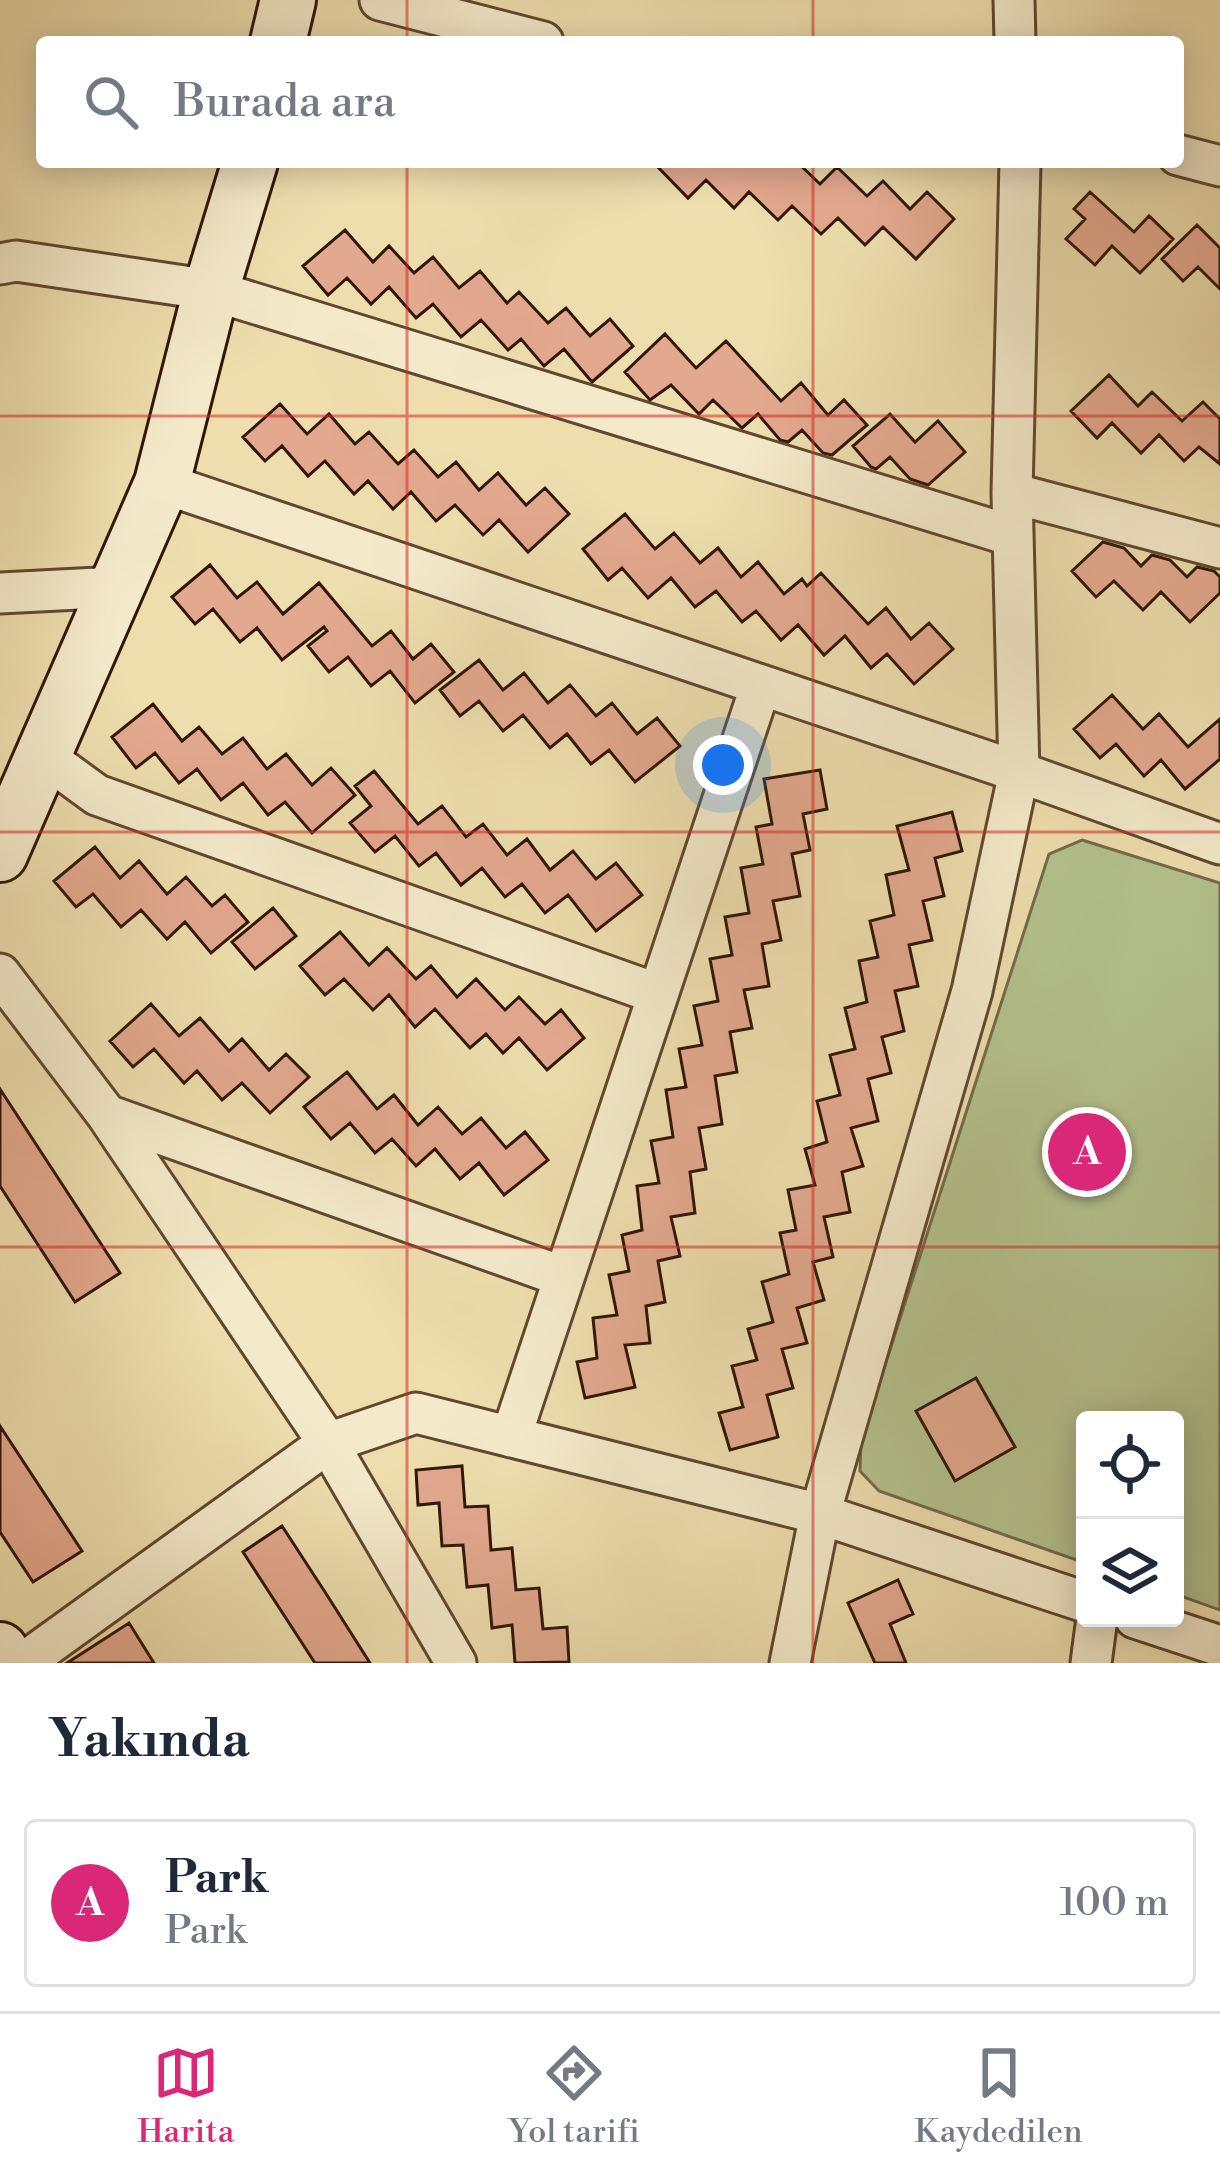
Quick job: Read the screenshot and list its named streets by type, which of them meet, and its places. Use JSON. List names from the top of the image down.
{
  "page": {
    "search": "Burada ara",
    "pins": "A",
    "heading": "Yakında",
    "list": [
      {
        "mark": "A",
        "name": "Park",
        "note": "Park",
        "value": "100 m"
      }
    ],
    "nav": ["Harita", "Yol tarifi", "Kaydedilen"]
  }
}
